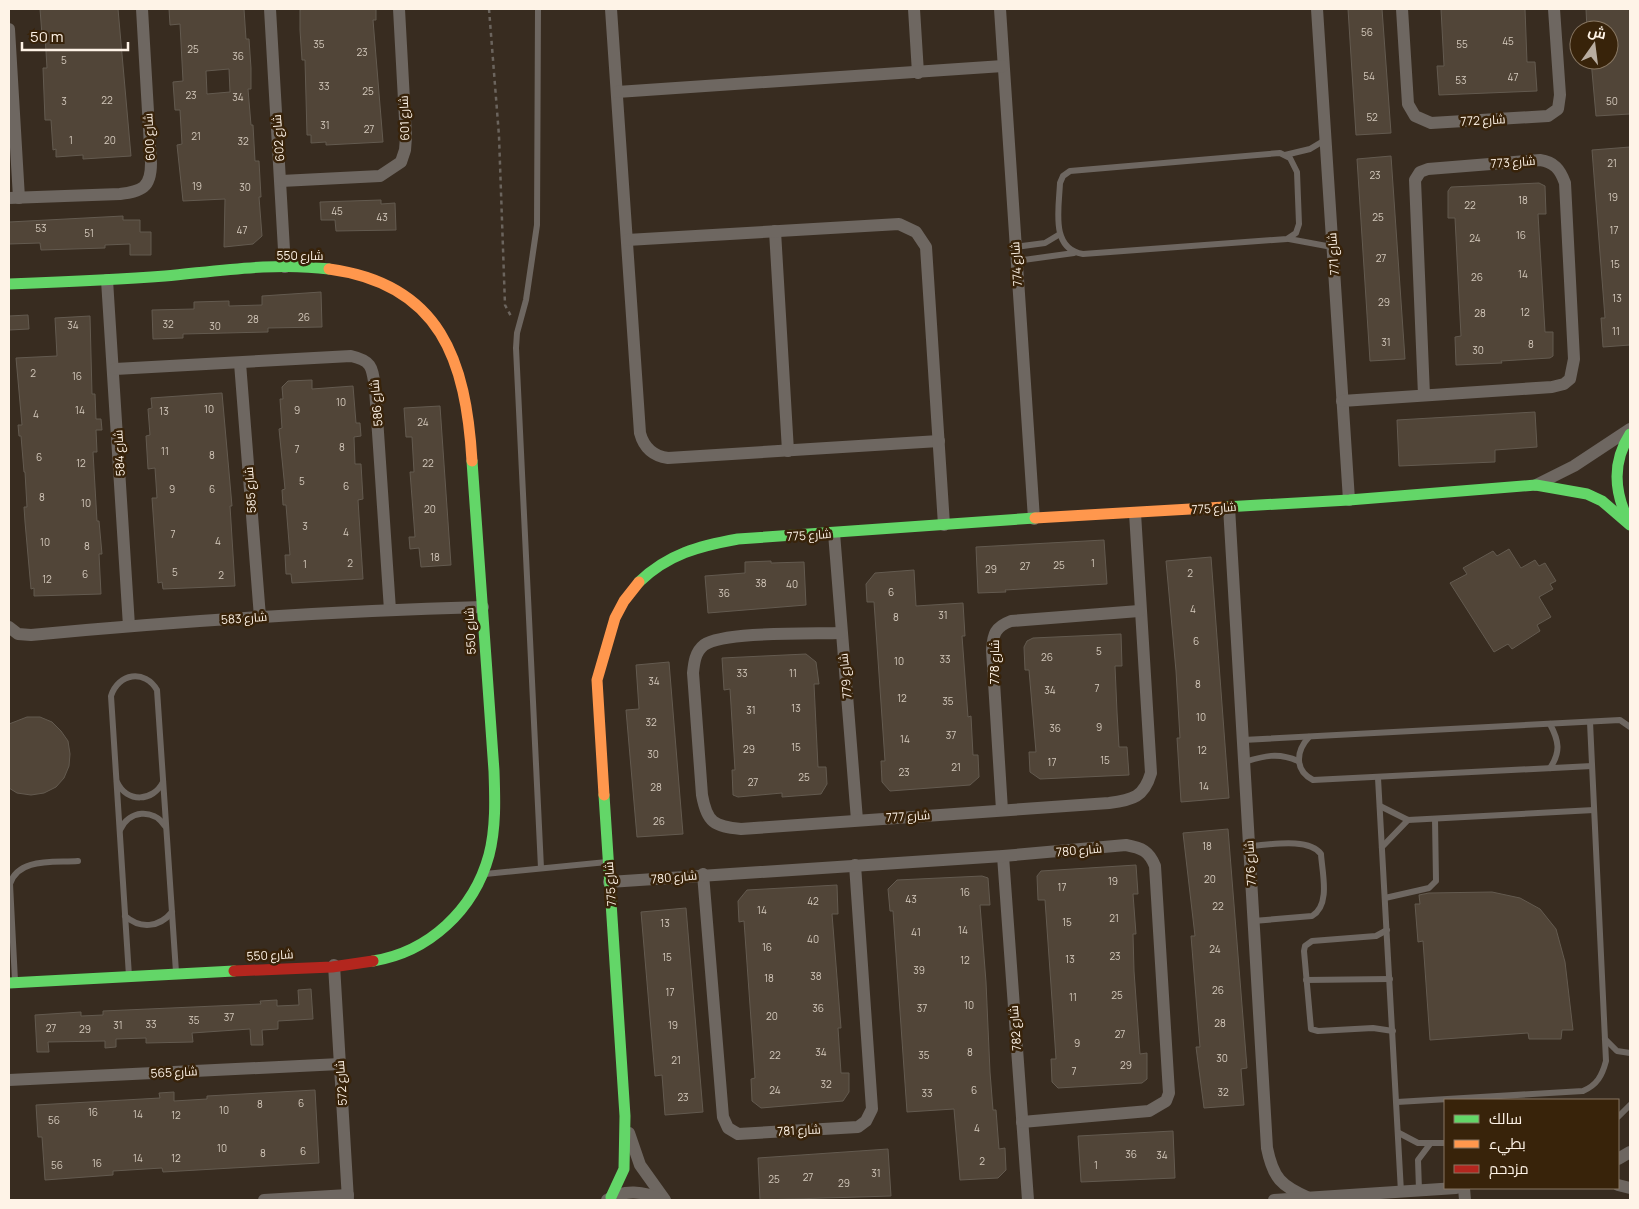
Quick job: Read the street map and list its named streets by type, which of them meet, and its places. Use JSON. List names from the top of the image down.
{
  "streets": {
    "street": [
      "شارع 601",
      "شارع 772",
      "شارع 600",
      "شارع 602",
      "شارع 773",
      "شارع 771",
      "شارع 550",
      "شارع 774",
      "شارع 586",
      "شارع 584",
      "شارع 585",
      "شارع 775",
      "شارع 583",
      "شارع 778",
      "شارع 779",
      "شارع 777",
      "شارع 780",
      "شارع 776",
      "شارع 782",
      "شارع 565",
      "شارع 572",
      "شارع 781"
    ]
  },
  "crossings": [
    ["شارع 601", "شارع 602"],
    ["شارع 602", "شارع 550"],
    ["شارع 773", "شارع 771"],
    ["شارع 771", "شارع 775"],
    ["شارع 550", "شارع 584"],
    ["شارع 550", "شارع 583"],
    ["شارع 550", "شارع 572"],
    ["شارع 774", "شارع 775"],
    ["شارع 586", "شارع 584"],
    ["شارع 586", "شارع 585"],
    ["شارع 586", "شارع 583"],
    ["شارع 584", "شارع 583"],
    ["شارع 585", "شارع 583"],
    ["شارع 775", "شارع 779"],
    ["شارع 775", "شارع 777"],
    ["شارع 775", "شارع 780"],
    ["شارع 775", "شارع 776"],
    ["شارع 778", "شارع 777"],
    ["شارع 779", "شارع 777"],
    ["شارع 780", "شارع 782"],
    ["شارع 780", "شارع 781"],
    ["شارع 565", "شارع 572"]
  ],
  "house_numbers": [
    "56",
    "45",
    "35",
    "55",
    "25",
    "23",
    "36",
    "5",
    "54",
    "47",
    "53",
    "33",
    "25",
    "23",
    "34",
    "22",
    "3",
    "50",
    "52",
    "31",
    "27",
    "21",
    "1",
    "20",
    "32",
    "21",
    "23",
    "19",
    "30",
    "19",
    "18",
    "22",
    "45",
    "43",
    "25",
    "53",
    "47",
    "17",
    "51",
    "16",
    "24",
    "27",
    "15",
    "14",
    "26",
    "13",
    "29",
    "12",
    "28",
    "26",
    "28",
    "32",
    "34",
    "30",
    "11",
    "31",
    "8",
    "30",
    "2",
    "16",
    "10",
    "10",
    "14",
    "9",
    "13",
    "4",
    "24",
    "8",
    "7",
    "11",
    "8",
    "6",
    "12",
    "22",
    "5",
    "6",
    "9",
    "6",
    "8",
    "10",
    "20",
    "3",
    "4",
    "7",
    "4",
    "10",
    "8",
    "18",
    "2",
    "1",
    "1",
    "25",
    "27",
    "29",
    "5",
    "2",
    "6",
    "2",
    "12",
    "38",
    "40",
    "6",
    "36",
    "4",
    "31",
    "8",
    "6",
    "5",
    "26",
    "33",
    "10",
    "33",
    "11",
    "34",
    "8",
    "7",
    "34",
    "12",
    "35",
    "13",
    "31",
    "10",
    "32",
    "9",
    "36",
    "37",
    "14",
    "15",
    "29",
    "12",
    "30",
    "15",
    "17",
    "21",
    "23",
    "25",
    "27",
    "14",
    "28",
    "26",
    "18",
    "20",
    "19",
    "17",
    "16",
    "43",
    "42",
    "22",
    "14",
    "21",
    "15",
    "13",
    "14",
    "41",
    "40",
    "16",
    "24",
    "23",
    "15",
    "13",
    "12",
    "39",
    "38",
    "18",
    "26",
    "17",
    "25",
    "11",
    "10",
    "36",
    "37",
    "20",
    "37",
    "35",
    "28",
    "33",
    "31",
    "19",
    "27",
    "29",
    "27",
    "9",
    "34",
    "8",
    "22",
    "35",
    "30",
    "21",
    "29",
    "7",
    "32",
    "24",
    "6",
    "32",
    "33",
    "23",
    "6",
    "8",
    "10",
    "16",
    "14",
    "12",
    "56",
    "4",
    "10",
    "6",
    "8",
    "36",
    "34",
    "14",
    "12",
    "2",
    "16",
    "56",
    "1",
    "31",
    "27",
    "25",
    "29"
  ],
  "legend": ["سالك", "بطيء", "مزدحم"],
  "scale_bar": "50 m",
  "north": "top"
}
